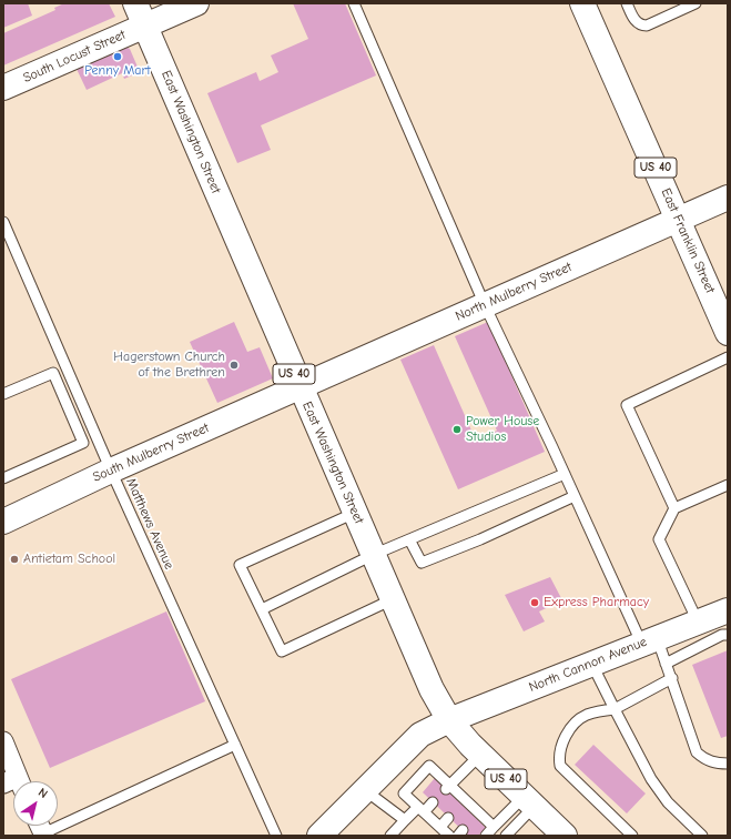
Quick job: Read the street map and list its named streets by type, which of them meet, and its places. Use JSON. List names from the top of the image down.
{
  "streets": {
    "main road": [
      "South Locust Street",
      "East Washington Street",
      "US 40",
      "East Franklin Street",
      "North Mulberry Street",
      "South Mulberry Street",
      "North Cannon Avenue"
    ],
    "lane": ["Matthews Avenue"]
  },
  "crossings": [
    ["South Locust Street", "East Washington Street"],
    ["East Washington Street", "North Mulberry Street"],
    ["East Washington Street", "South Mulberry Street"],
    ["East Washington Street", "North Cannon Avenue"],
    ["East Franklin Street", "North Mulberry Street"],
    ["North Mulberry Street", "South Mulberry Street"],
    ["South Mulberry Street", "Matthews Avenue"]
  ],
  "places": [
    "Penny Mart",
    "Hagerstown Church of the Brethren",
    "Power House Studios",
    "Antietam School",
    "Express Pharmacy"
  ],
  "north": "top right"
}
